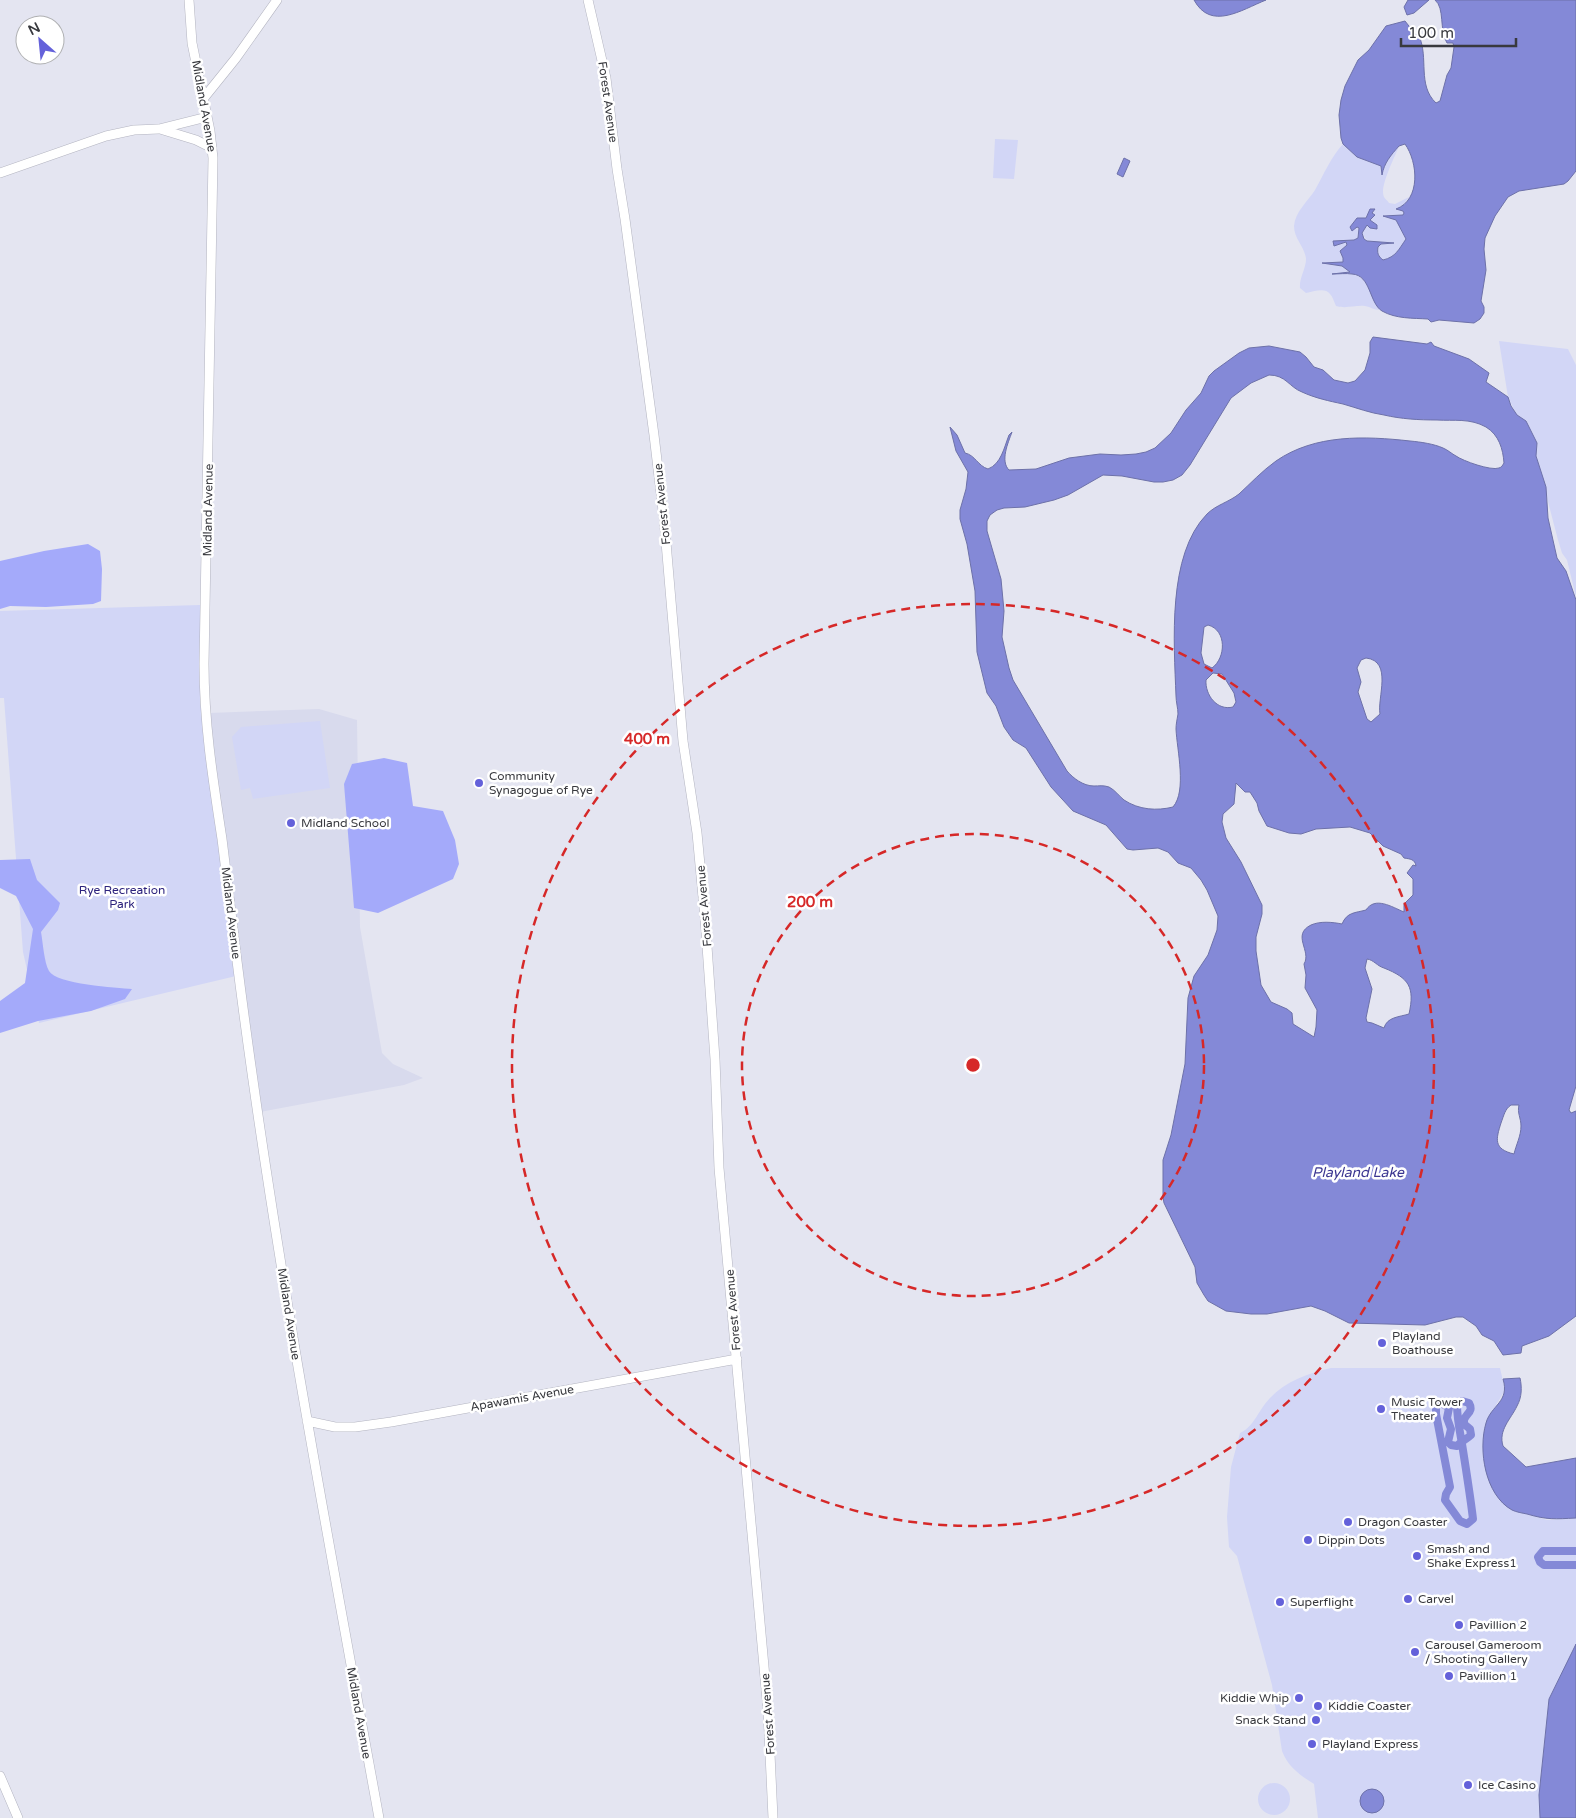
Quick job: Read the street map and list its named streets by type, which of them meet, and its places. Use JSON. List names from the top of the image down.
{
  "streets": {
    "street": ["Forest Avenue", "Midland Avenue", "Apawamis Avenue"]
  },
  "crossings": [
    ["Forest Avenue", "Apawamis Avenue"],
    ["Midland Avenue", "Apawamis Avenue"]
  ],
  "water": ["Playland Lake"],
  "parks": ["Rye Recreation Park"],
  "places": [
    "Community Synagogue of Rye",
    "Midland School",
    "Playland Boathouse",
    "Music Tower Theater",
    "Dragon Coaster",
    "Dippin Dots",
    "Smash and Shake Express1",
    "Carvel",
    "Superflight",
    "Pavillion 2",
    "Carousel Gameroom / Shooting Gallery",
    "Pavillion 1",
    "Kiddie Whip",
    "Kiddie Coaster",
    "Snack Stand",
    "Playland Express",
    "Ice Casino"
  ],
  "scale_bar": "100 m",
  "north": "top left",
  "rings": ["400 m", "200 m"]
}
